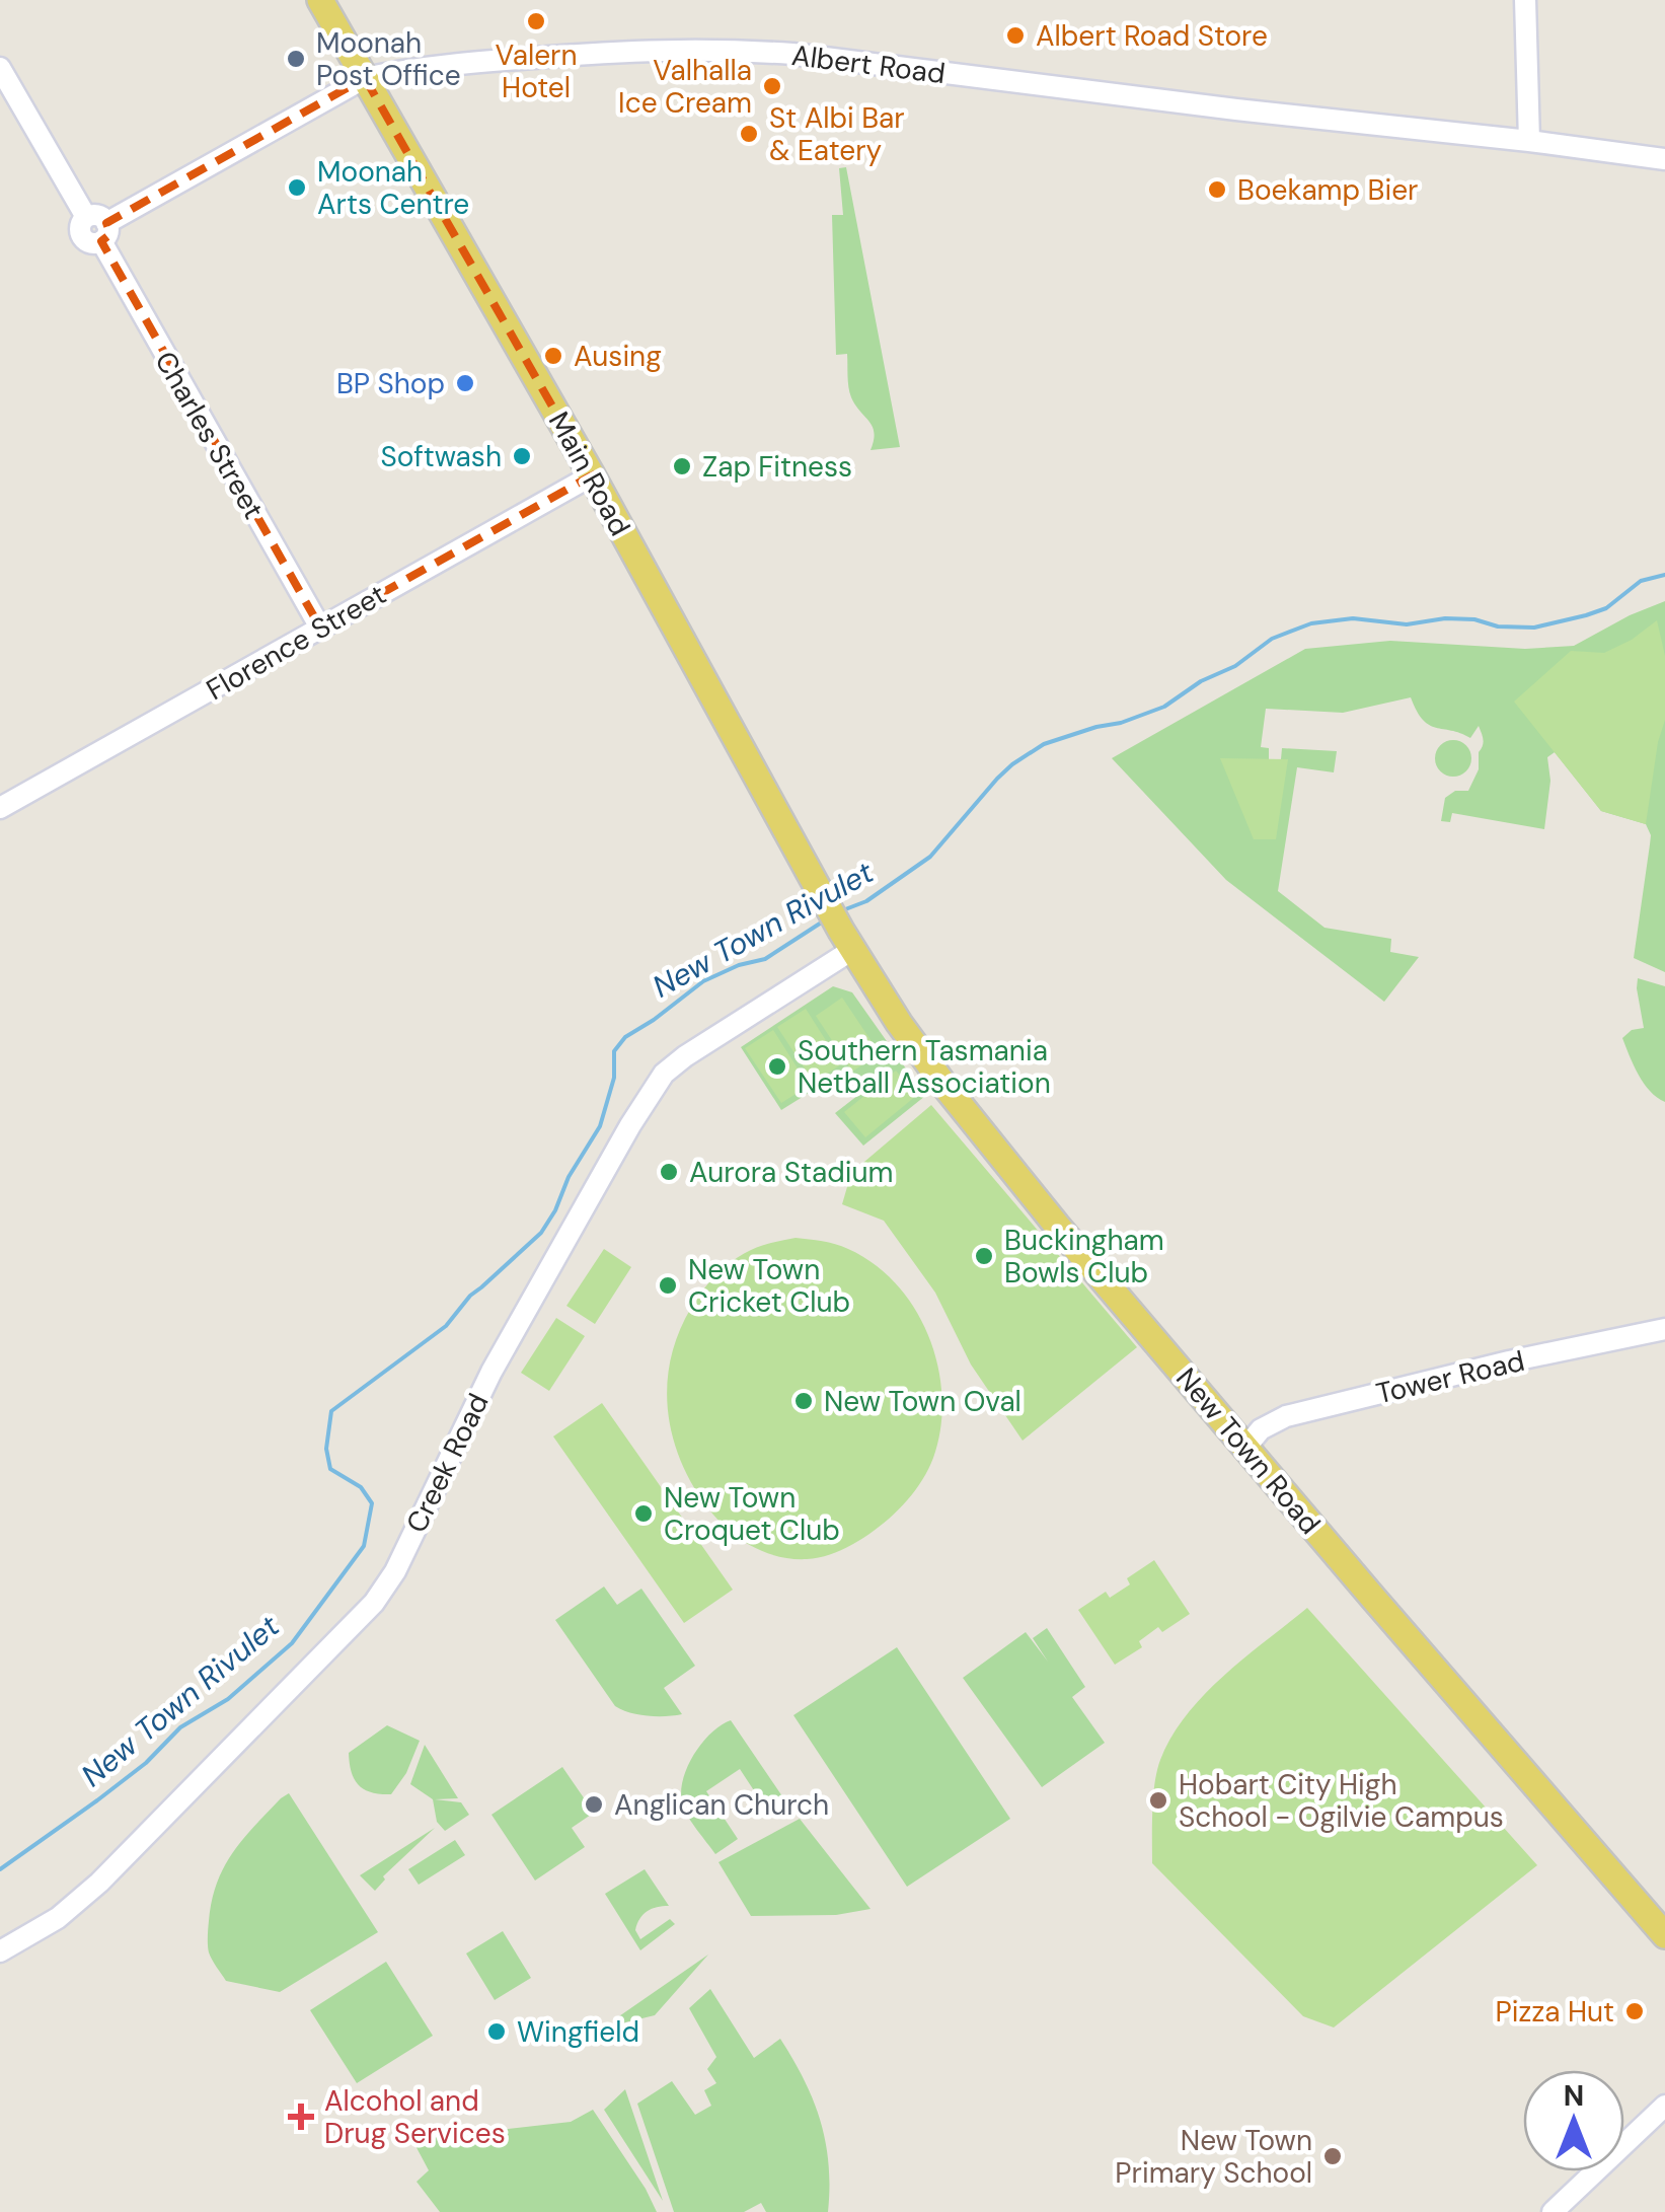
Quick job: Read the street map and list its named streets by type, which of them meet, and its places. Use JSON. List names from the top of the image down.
{
  "streets": {
    "main road": ["Main Road", "New Town Road"],
    "street": [
      "Albert Road",
      "Charles Street",
      "Florence Street",
      "Tower Road",
      "Creek Road"
    ]
  },
  "crossings": [
    ["Albert Road", "Charles Street"],
    ["Albert Road", "Main Road"],
    ["Charles Street", "Florence Street"],
    ["Main Road", "Florence Street"],
    ["Main Road", "New Town Road"],
    ["Main Road", "Creek Road"],
    ["Tower Road", "New Town Road"],
    ["New Town Road", "Creek Road"]
  ],
  "water": ["New Town Rivulet"],
  "places": {
    "other": [
      "Valern Hotel",
      "Albert Road Store",
      "Moonah Post Office",
      "Valhalla Ice Cream",
      "St Albi Bar & Eatery",
      "Moonah Arts Centre",
      "Boekamp Bier",
      "Ausing",
      "BP Shop",
      "Softwash",
      "Zap Fitness",
      "Southern Tasmania Netball Association",
      "Aurora Stadium",
      "Buckingham Bowls Club",
      "New Town Cricket Club",
      "New Town Oval",
      "New Town Croquet Club",
      "Hobart City High School - Ogilvie Campus",
      "Anglican Church",
      "Pizza Hut",
      "Wingfield",
      "New Town Primary School"
    ],
    "health": ["Alcohol and Drug Services"]
  },
  "north": "top"
}
